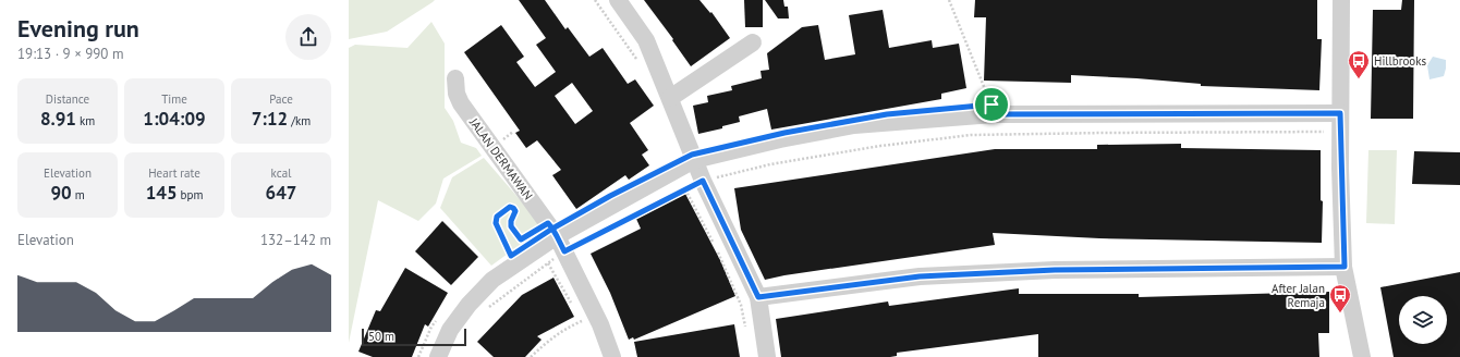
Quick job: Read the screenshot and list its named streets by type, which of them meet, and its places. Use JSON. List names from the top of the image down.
{
  "streets": {
    "street": ["JALAN DERMAWAN"]
  },
  "places": {
    "bus stop": ["Hillbrooks", "After Jalan Remaja"]
  },
  "scale_bar": "50 m",
  "page": {
    "heading": ["Evening run", "19:13 · 9 × 990 m"],
    "stats": [
      ["Distance", "8.91 km"],
      ["Time", "1:04:09"],
      ["Pace", "7:12 /km"],
      ["Elevation", "90 m"],
      ["Heart rate", "145 bpm"],
      ["kcal", "647"]
    ],
    "chart": ["Elevation", "132–142 m"],
    "scale": "50 m"
  }
}
